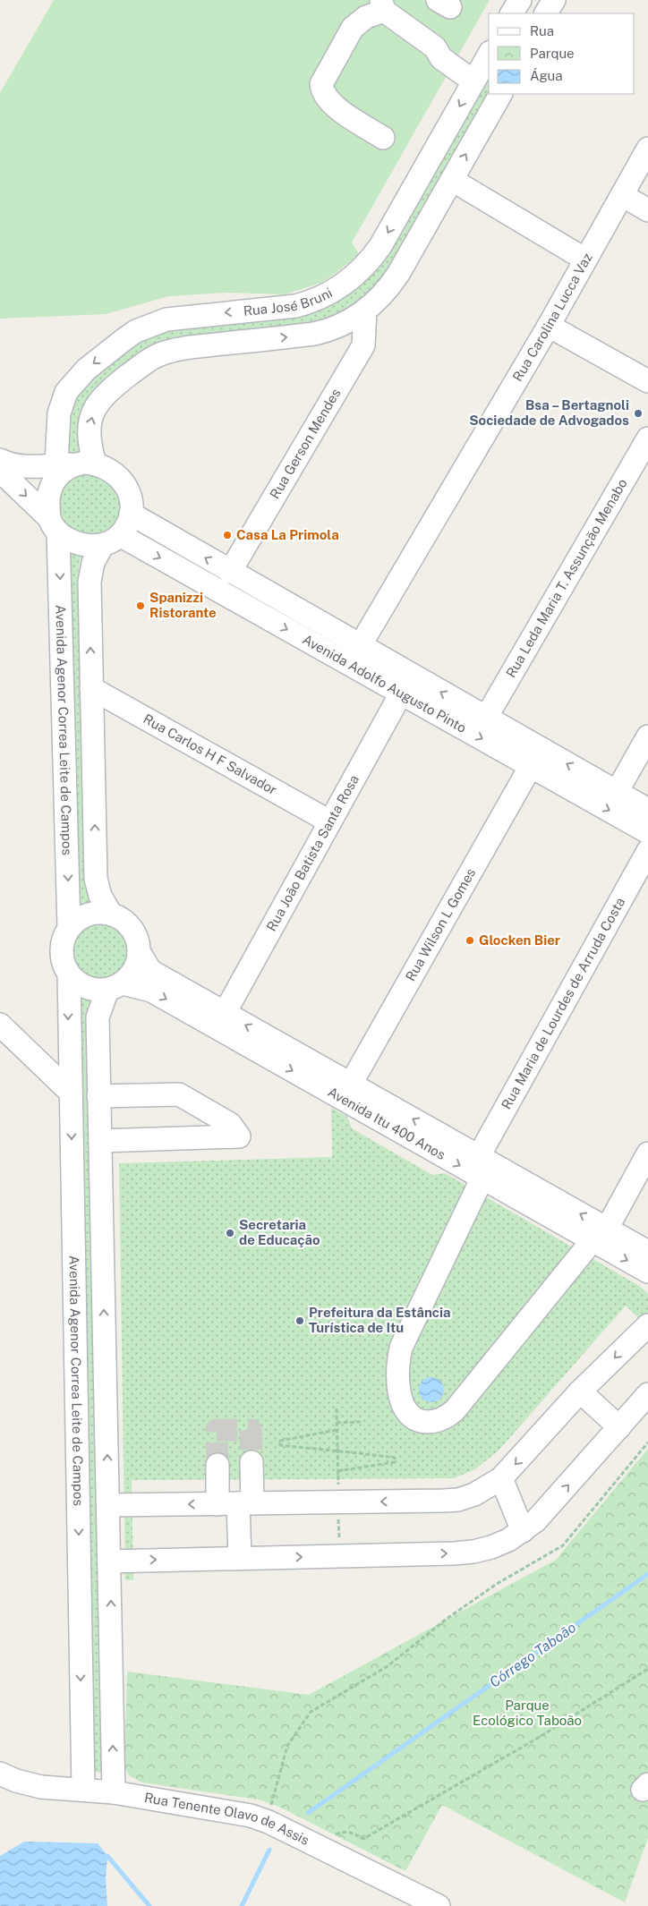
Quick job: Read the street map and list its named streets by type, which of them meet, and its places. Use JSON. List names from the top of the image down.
{
  "streets": {
    "street": [
      "Rua José Bruni",
      "Rua Carolina Lucca Vaz",
      "Rua Gerson Mendes",
      "Rua Leda Maria T. Assunção Menabo",
      "Avenida Adolfo Augusto Pinto",
      "Avenida Agenor Correa Leite de Campos",
      "Rua Carlos H F Salvador",
      "Rua João Batista Santa Rosa",
      "Rua Wilson L Gomes",
      "Rua Maria de Lourdes de Arruda Costa",
      "Avenida Itu 400 Anos",
      "Rua Tenente Olavo de Assis"
    ]
  },
  "crossings": [
    ["Rua José Bruni", "Avenida Adolfo Augusto Pinto"],
    ["Rua José Bruni", "Avenida Agenor Correa Leite de Campos"],
    ["Rua Carolina Lucca Vaz", "Avenida Adolfo Augusto Pinto"],
    ["Rua Gerson Mendes", "Avenida Adolfo Augusto Pinto"],
    ["Rua Leda Maria T. Assunção Menabo", "Avenida Adolfo Augusto Pinto"],
    ["Avenida Adolfo Augusto Pinto", "Avenida Agenor Correa Leite de Campos"],
    ["Avenida Adolfo Augusto Pinto", "Rua João Batista Santa Rosa"],
    ["Avenida Adolfo Augusto Pinto", "Rua Wilson L Gomes"],
    ["Avenida Agenor Correa Leite de Campos", "Rua Carlos H F Salvador"],
    ["Avenida Agenor Correa Leite de Campos", "Avenida Itu 400 Anos"],
    ["Avenida Agenor Correa Leite de Campos", "Rua Tenente Olavo de Assis"],
    ["Rua Carlos H F Salvador", "Rua João Batista Santa Rosa"],
    ["Rua João Batista Santa Rosa", "Avenida Itu 400 Anos"],
    ["Rua Wilson L Gomes", "Avenida Itu 400 Anos"],
    ["Rua Maria de Lourdes de Arruda Costa", "Avenida Itu 400 Anos"]
  ],
  "water": ["Córrego Taboão"],
  "parks": ["Parque Ecológico Taboão"],
  "places": [
    "Bsa – Bertagnoli Sociedade de Advogados",
    "Casa La Primola",
    "Spanizzi Ristorante",
    "Glocken Bier",
    "Secretaria de Educação",
    "Prefeitura da Estância Turística de Itu"
  ],
  "legend": ["Rua", "Parque", "Água"]
}
